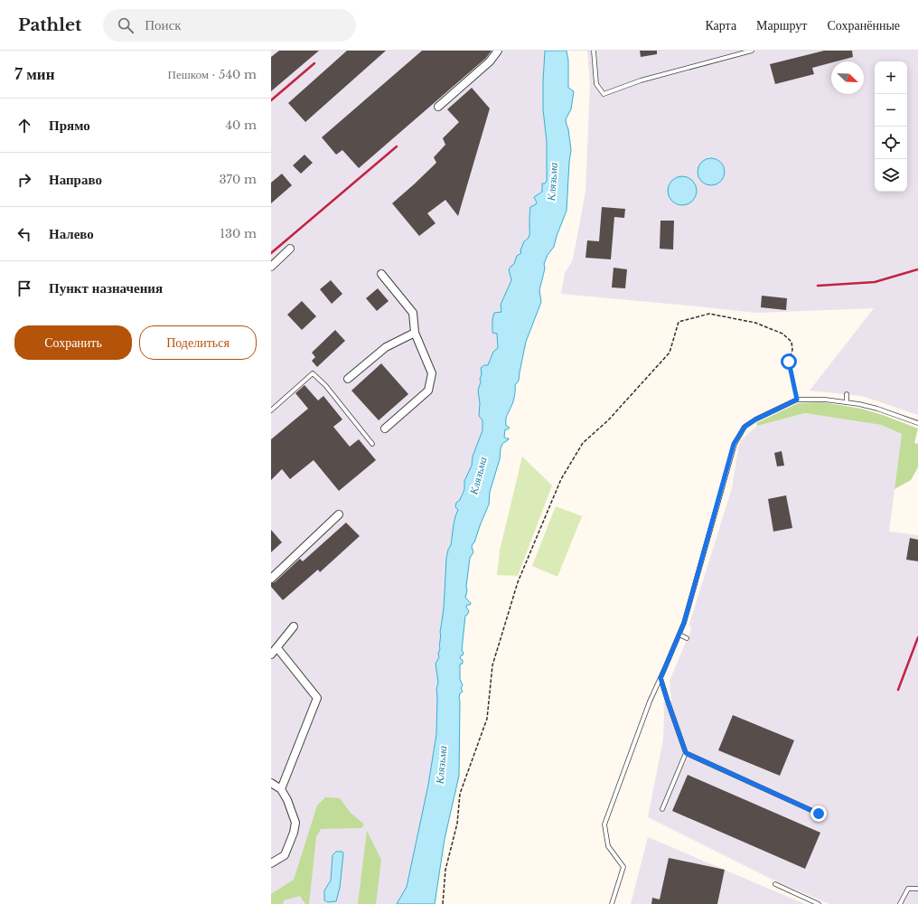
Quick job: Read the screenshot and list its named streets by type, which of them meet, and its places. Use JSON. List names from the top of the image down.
{
  "water": ["Клязьма"],
  "north": "bottom right",
  "page": {
    "header": "Pathlet",
    "search": "Поиск",
    "nav": ["Карта", "Маршрут", "Сохранённые"],
    "heading": ["7 мин", "Пешком · 540 m"],
    "map_buttons": ["+", "−"],
    "list": [
      ["Прямо", "40 m"],
      ["Направо", "370 m"],
      ["Налево", "130 m"],
      "Пункт назначения"
    ],
    "buttons": ["Сохранить", "Поделиться"]
  }
}
